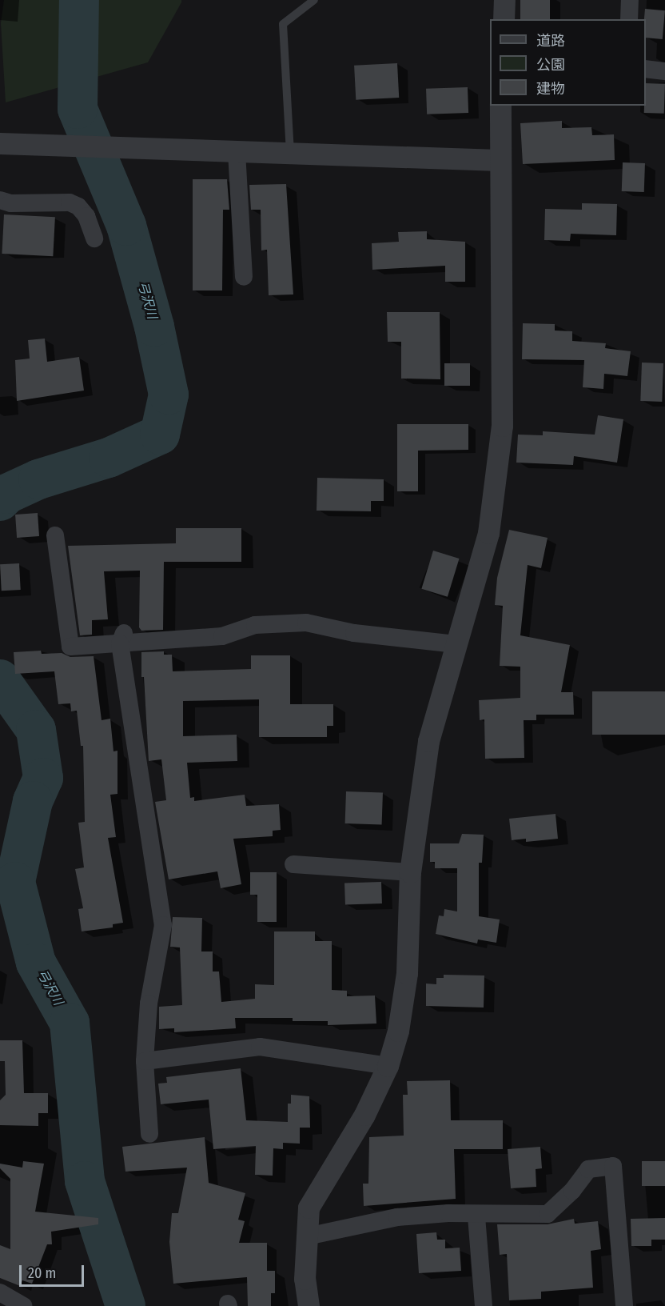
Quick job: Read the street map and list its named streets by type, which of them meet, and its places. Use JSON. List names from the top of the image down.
{
  "water": ["弓沢川"],
  "legend": ["道路", "公園", "建物"],
  "scale_bar": "20 m"
}
